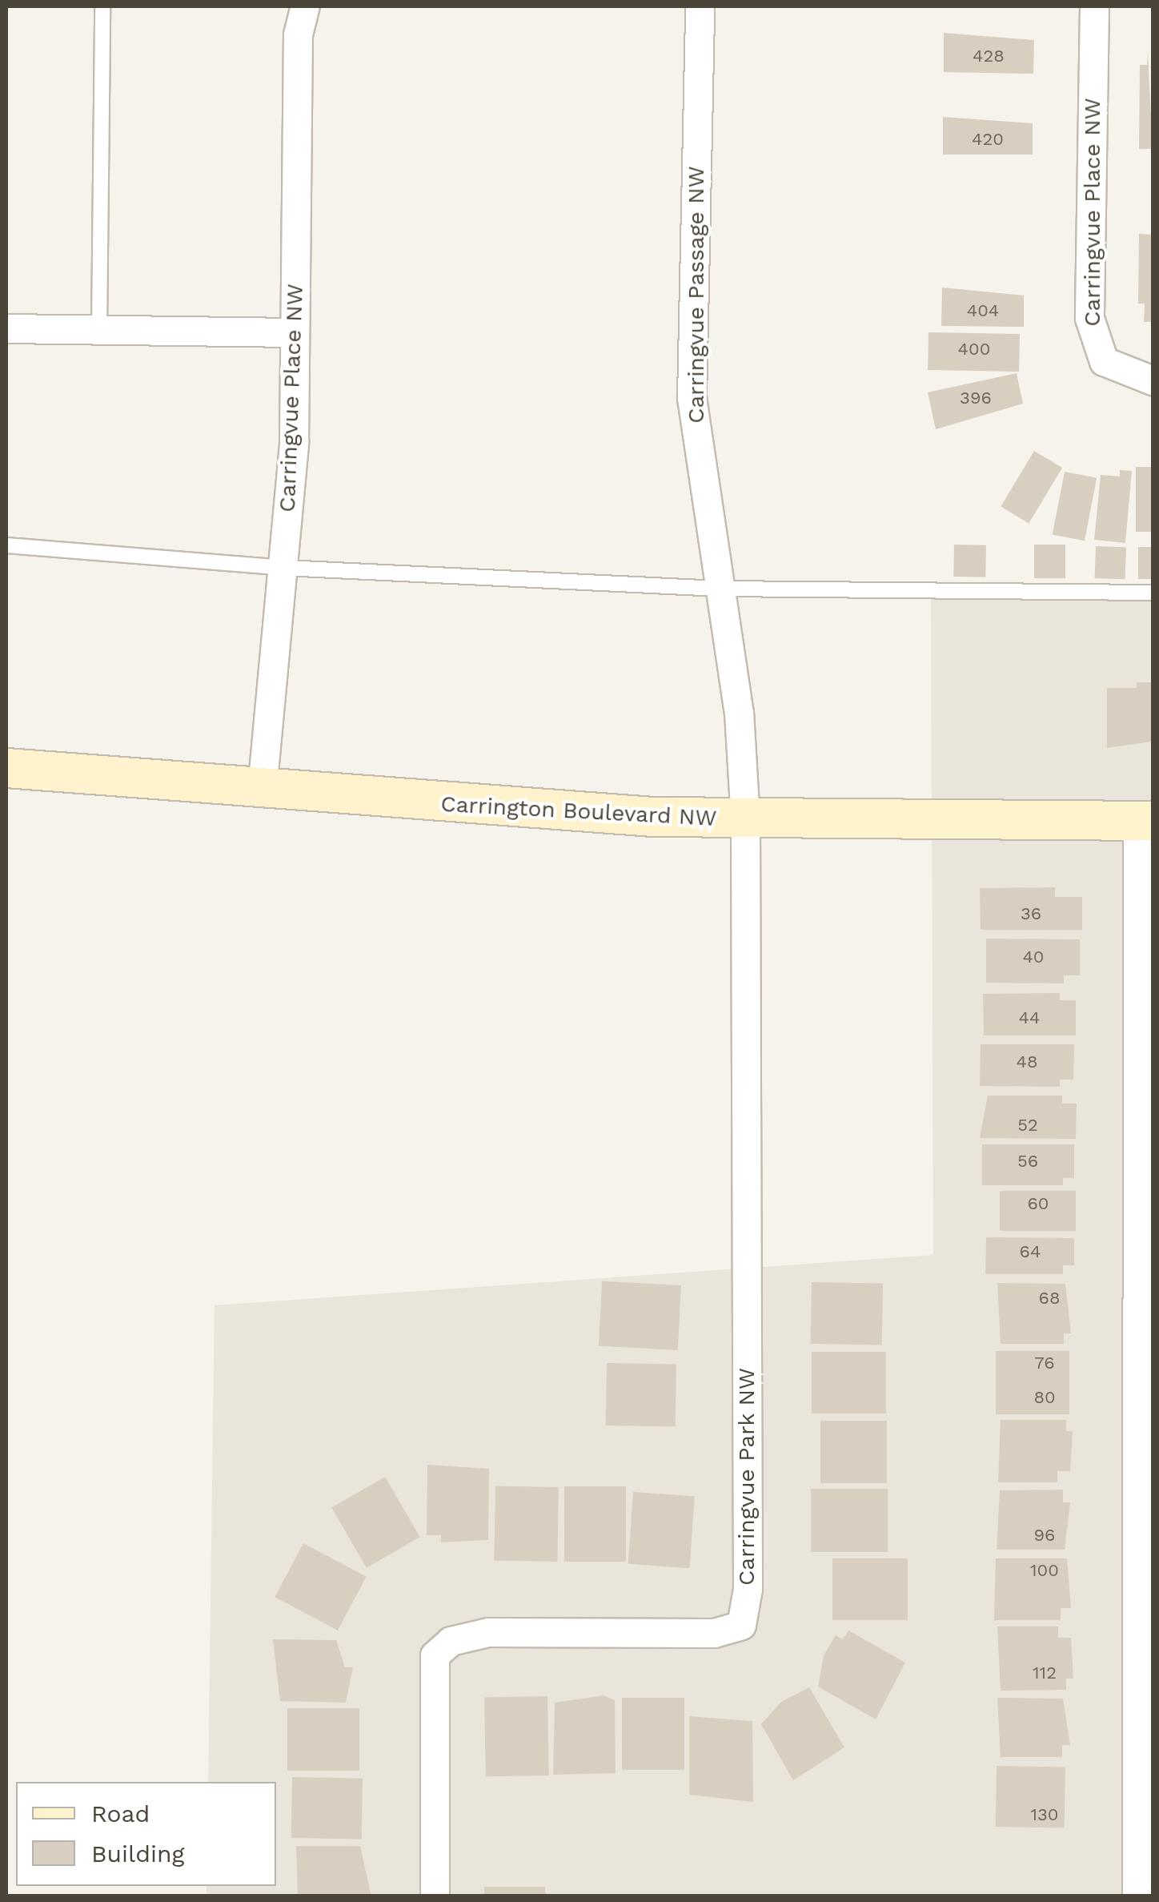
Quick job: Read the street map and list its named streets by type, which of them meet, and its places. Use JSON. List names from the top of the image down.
{
  "streets": {
    "street": [
      "Carringvue Place NW",
      "Carringvue Passage NW",
      "Carrington Boulevard NW",
      "Carringvue Park NW"
    ]
  },
  "crossings": [
    ["Carringvue Place NW", "Carrington Boulevard NW"],
    ["Carringvue Passage NW", "Carrington Boulevard NW"],
    ["Carringvue Passage NW", "Carringvue Park NW"],
    ["Carrington Boulevard NW", "Carringvue Park NW"]
  ],
  "house_numbers": [
    "428",
    "420",
    "404",
    "400",
    "396",
    "36",
    "40",
    "44",
    "48",
    "52",
    "56",
    "60",
    "64",
    "68",
    "76",
    "80",
    "96",
    "100",
    "112",
    "130"
  ],
  "legend": ["Road", "Building"]
}
